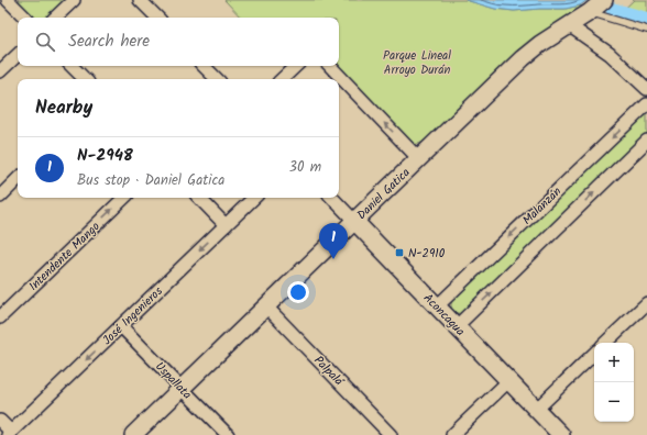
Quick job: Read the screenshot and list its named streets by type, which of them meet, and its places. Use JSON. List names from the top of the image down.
{
  "streets": {
    "main road": ["Daniel Gatica", "Aconcagua"],
    "street": [
      "Malanzán",
      "Intendente Mango",
      "José Ingenieros",
      "Palpalá",
      "Uspallata"
    ]
  },
  "crossings": [
    ["Daniel Gatica", "Aconcagua"],
    ["Daniel Gatica", "Palpalá"],
    ["Daniel Gatica", "Uspallata"],
    ["Malanzán", "Aconcagua"],
    ["José Ingenieros", "Uspallata"]
  ],
  "one_way": ["Intendente Mango", "José Ingenieros"],
  "parks": ["Parque Lineal Arroyo Durán"],
  "places": {
    "transit": ["N-2910"]
  },
  "page": {
    "search": "Search here",
    "heading": "Nearby",
    "list": [
      {
        "mark": "1",
        "name": "N-2948",
        "note": "Bus stop · Daniel Gatica",
        "value": "30 m"
      }
    ],
    "pins": "1",
    "map_buttons": ["+", "−"]
  }
}
